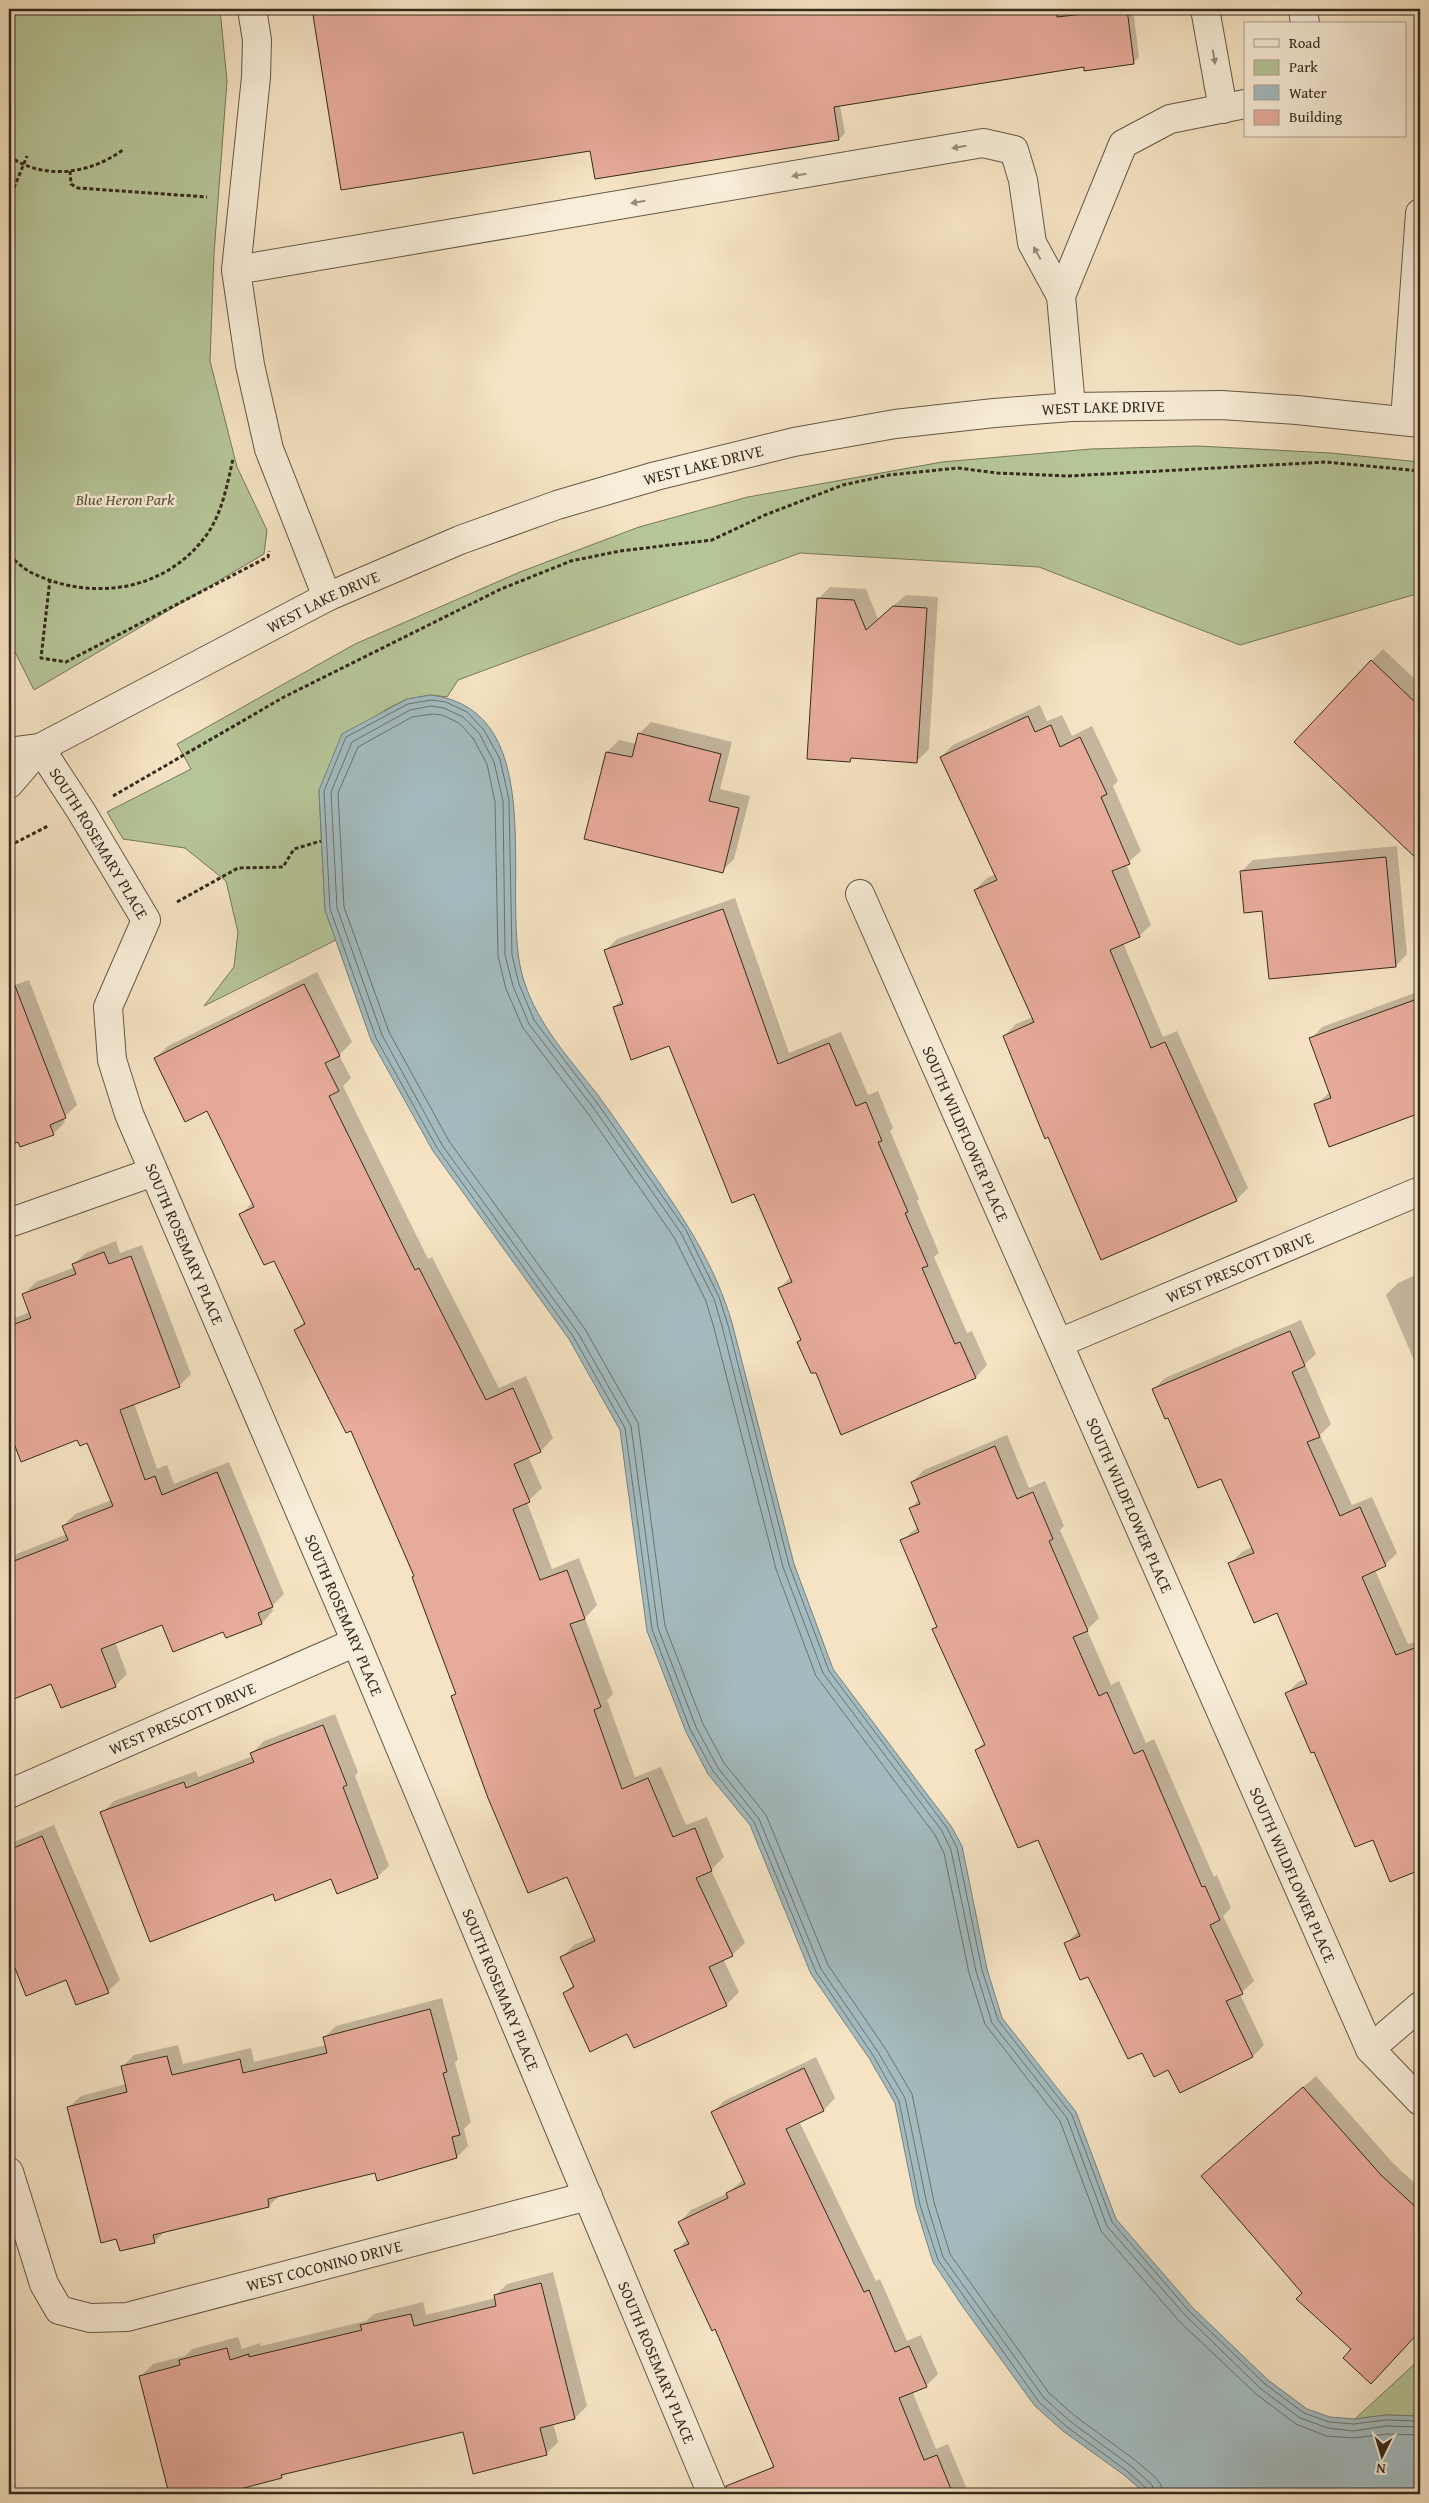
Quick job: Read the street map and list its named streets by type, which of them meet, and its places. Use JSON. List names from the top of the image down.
{
  "streets": {
    "street": [
      "WEST LAKE DRIVE",
      "SOUTH ROSEMARY PLACE",
      "SOUTH WILDFLOWER PLACE",
      "WEST PRESCOTT DRIVE",
      "WEST COCONINO DRIVE"
    ]
  },
  "crossings": [
    ["WEST LAKE DRIVE", "SOUTH ROSEMARY PLACE"],
    ["SOUTH ROSEMARY PLACE", "WEST PRESCOTT DRIVE"],
    ["SOUTH ROSEMARY PLACE", "WEST COCONINO DRIVE"],
    ["SOUTH WILDFLOWER PLACE", "WEST PRESCOTT DRIVE"]
  ],
  "parks": ["Blue Heron Park"],
  "legend": [
    "Road",
    "Park",
    "Water",
    "Building"
  ],
  "north": "bottom"
}
